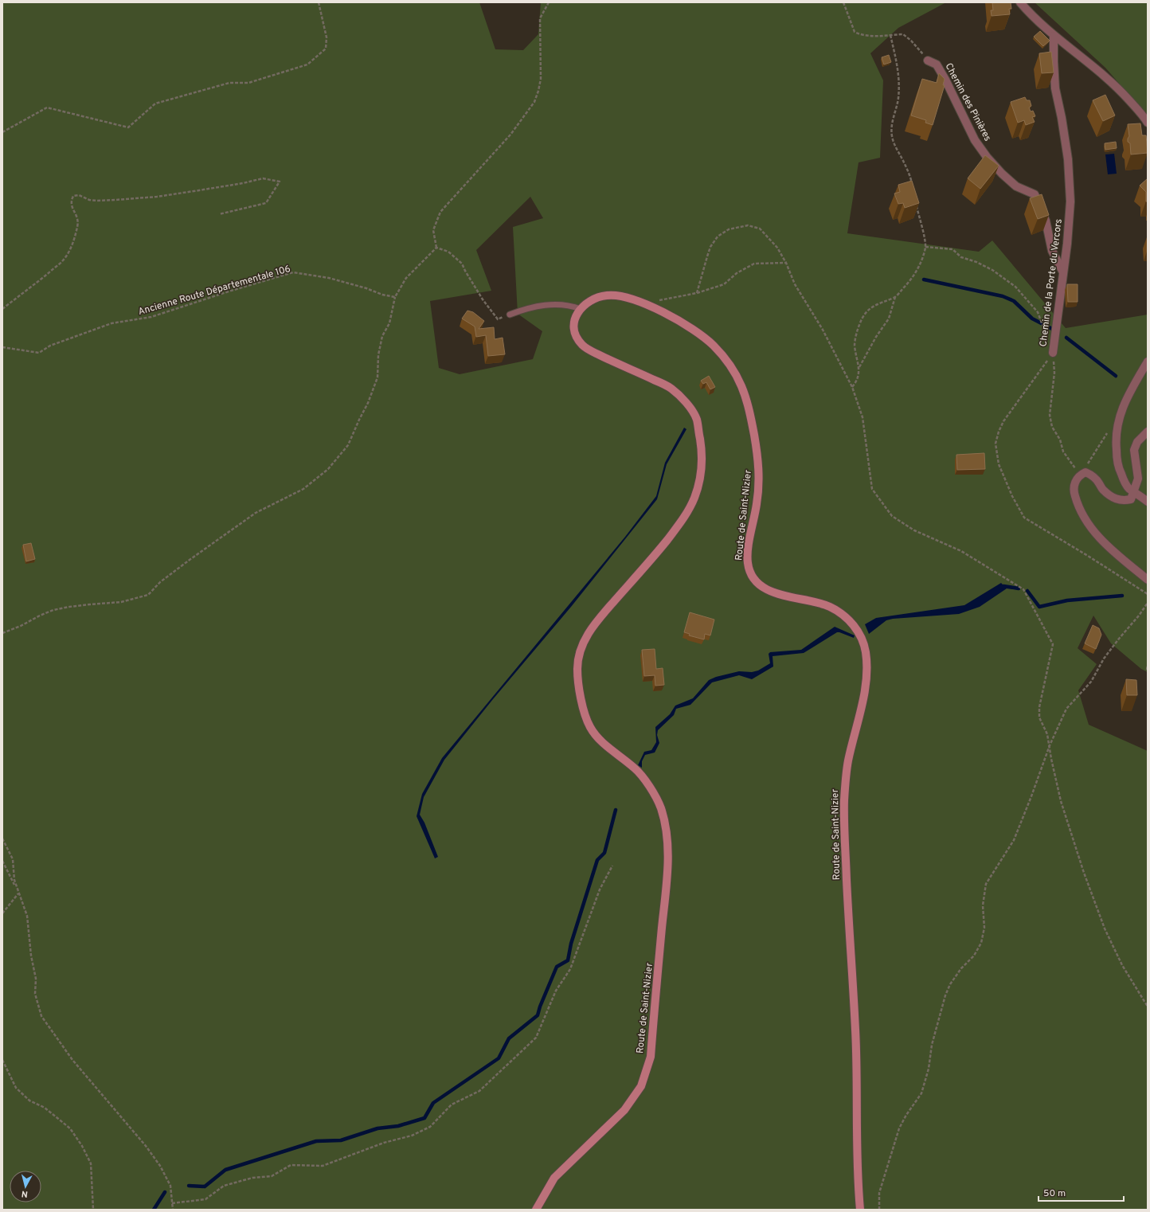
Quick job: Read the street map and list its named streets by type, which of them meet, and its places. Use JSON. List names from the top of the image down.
{
  "streets": {
    "main road": ["Route de Saint-Nizier"],
    "street": ["Chemin des Pinières", "Chemin de la Porte du Vercors"],
    "path": ["Ancienne Route Départementale 106"]
  },
  "crossings": [
    ["Chemin des Pinières", "Chemin de la Porte du Vercors"]
  ],
  "scale_bar": "50 m",
  "north": "bottom"
}
